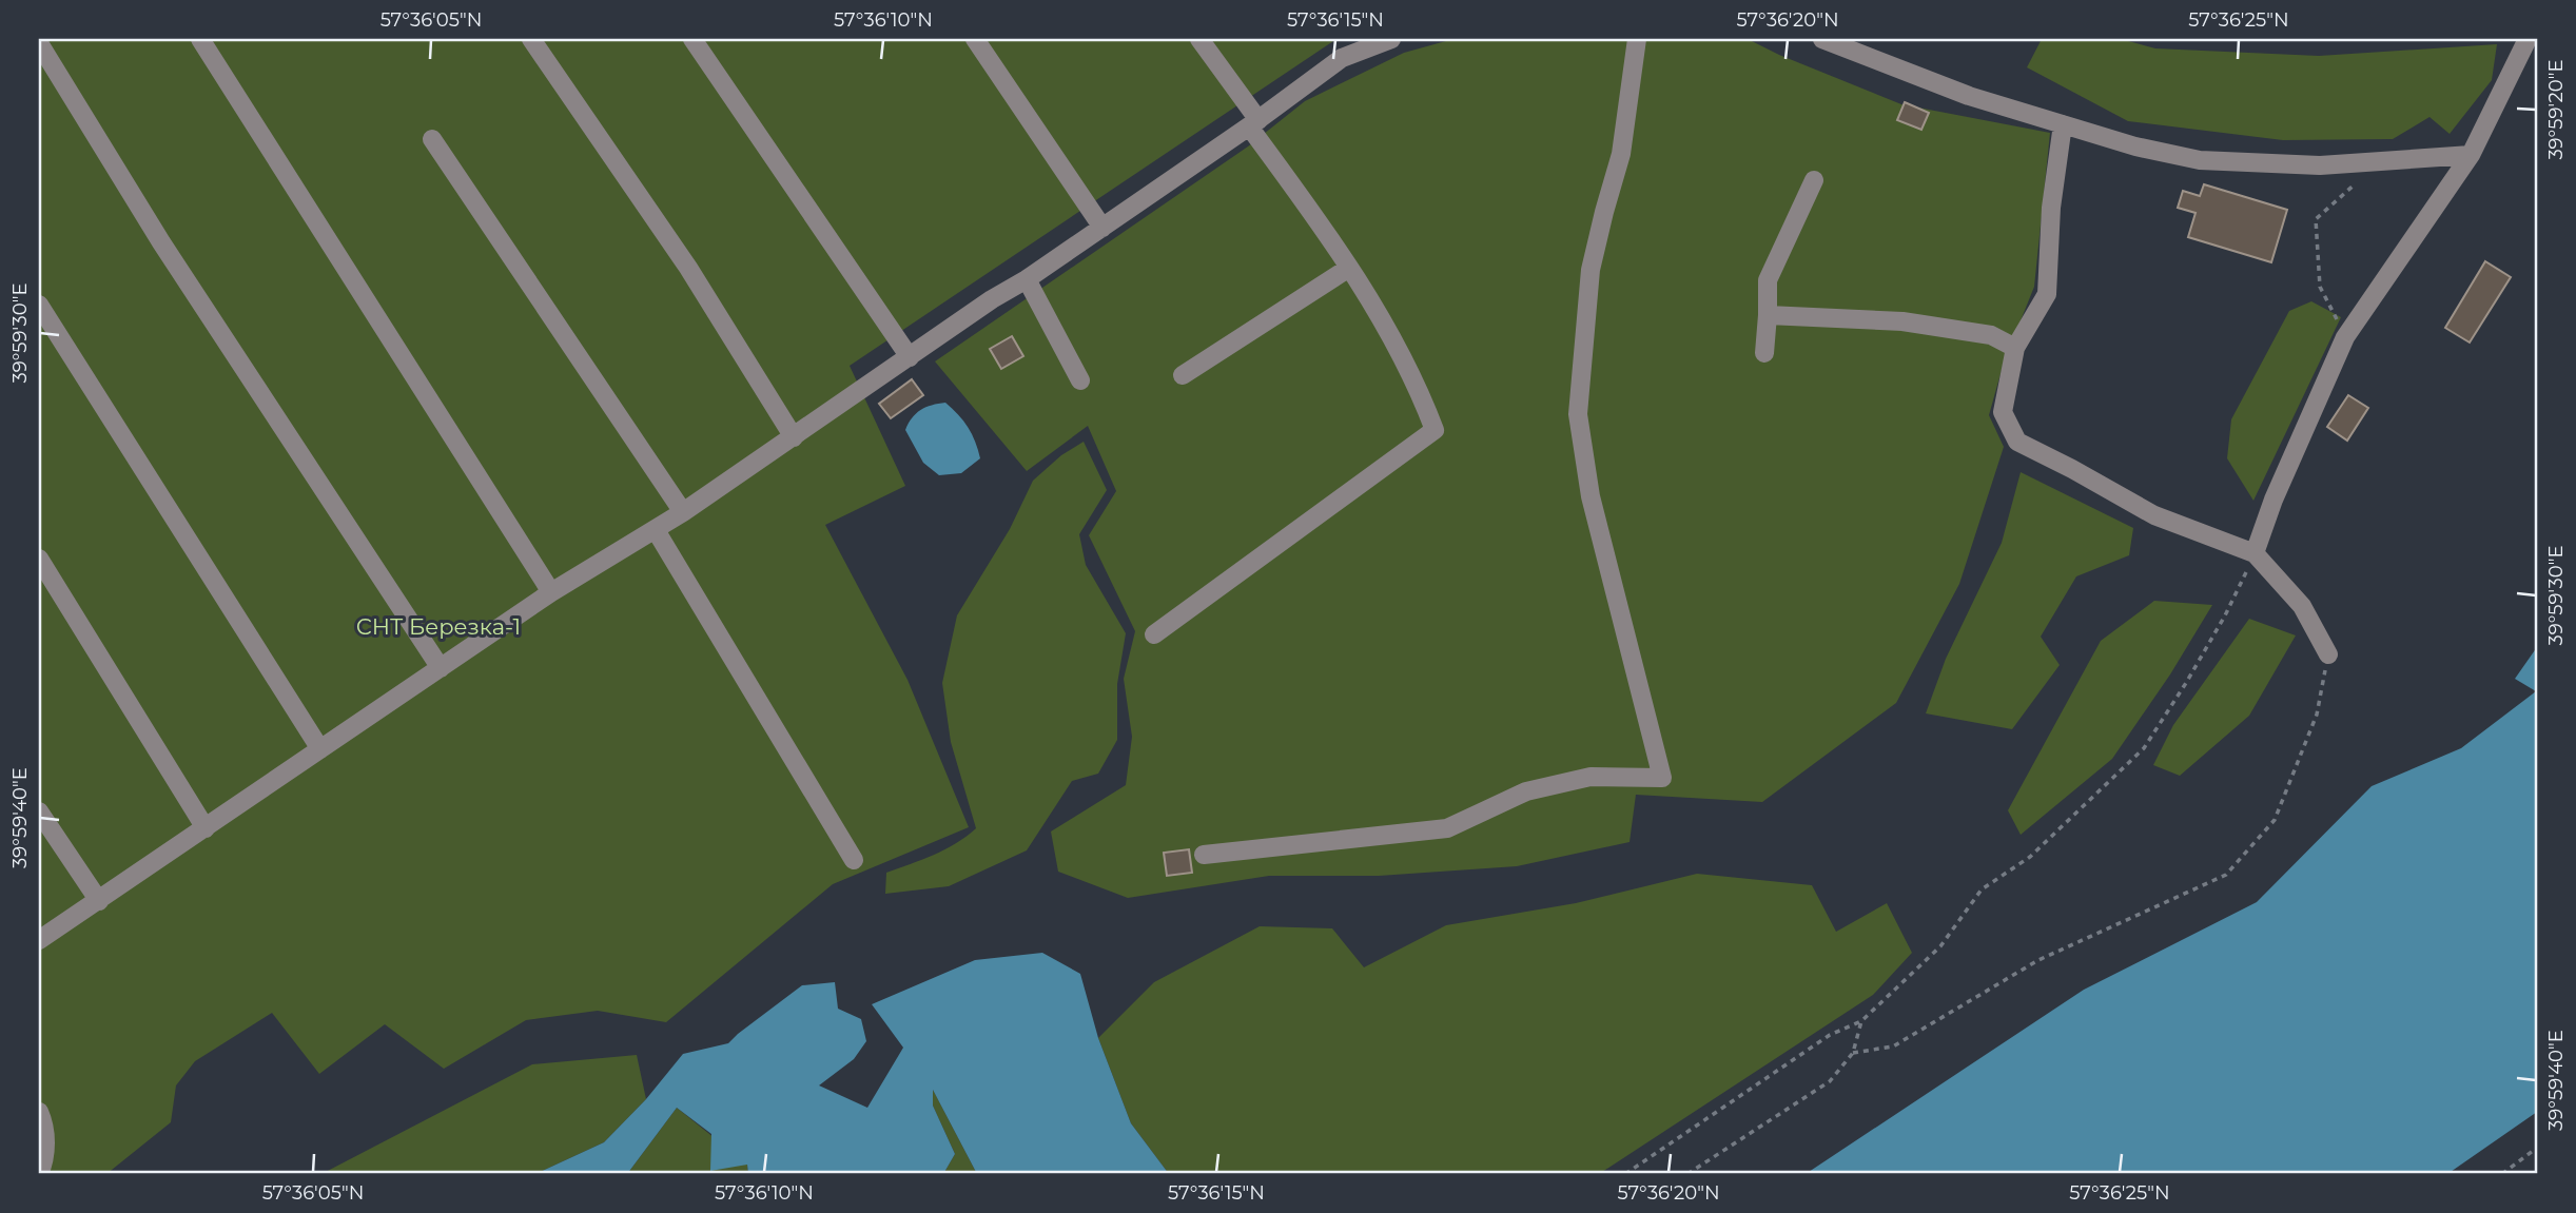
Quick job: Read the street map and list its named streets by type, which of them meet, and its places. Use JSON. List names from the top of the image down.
{
  "parks": ["СНТ Березка-1"],
  "coordinates": [
    "57°36'05\"N",
    "57°36'10\"N",
    "57°36'15\"N",
    "57°36'20\"N",
    "57°36'25\"N",
    "39°59'20\"E",
    "39°59'30\"E",
    "39°59'40\"E"
  ]
}
